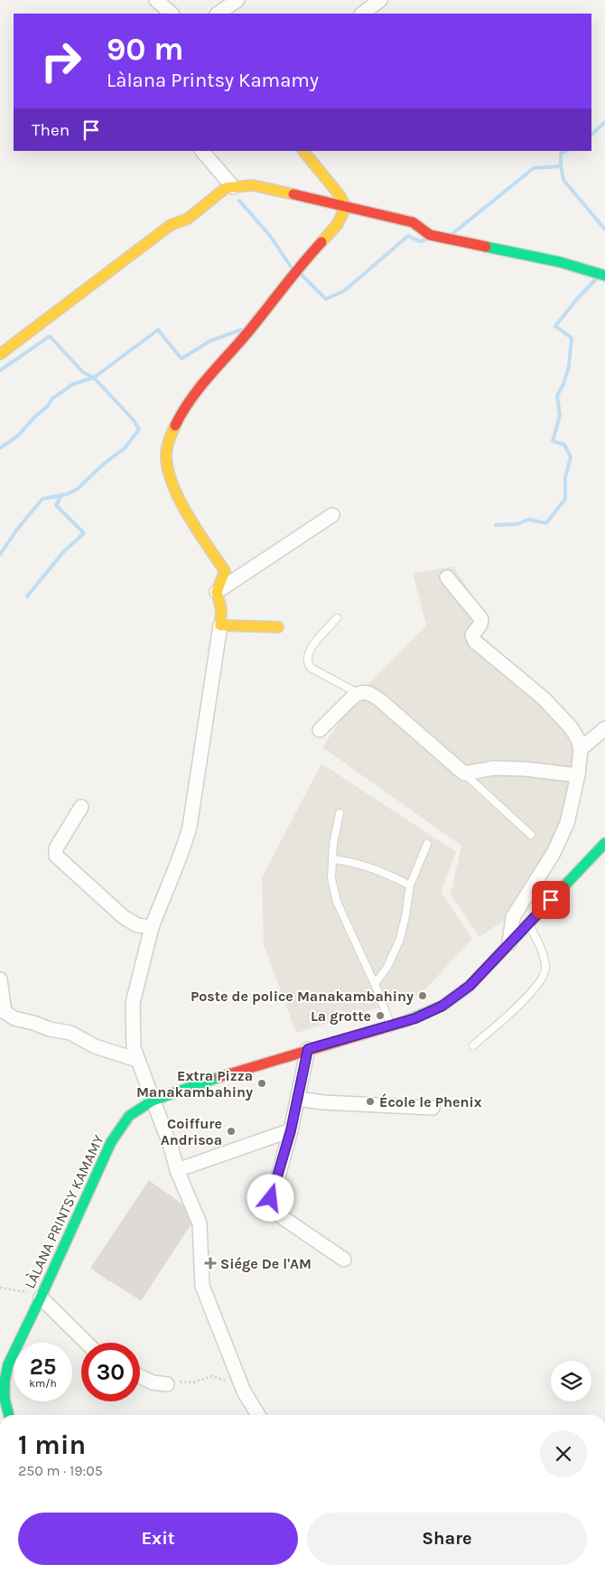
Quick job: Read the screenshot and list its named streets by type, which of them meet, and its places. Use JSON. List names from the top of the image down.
{
  "streets": {
    "street": ["LÀLANA PRINTSY KAMAMY"]
  },
  "places": {
    "other": [
      "Poste de police Manakambahiny",
      "La grotte",
      "Extra Pizza Manakambahiny",
      "École le Phenix",
      "Coiffure Andrisoa"
    ],
    "health": ["Siége De l'AM"]
  },
  "page": {
    "turn": ["90 m", "Làlana Printsy Kamamy"],
    "then": "Then",
    "speed": "25 km/h",
    "limit": "30",
    "heading": ["1 min", "250 m · 19:05"],
    "buttons": ["Exit", "Share"]
  }
}
